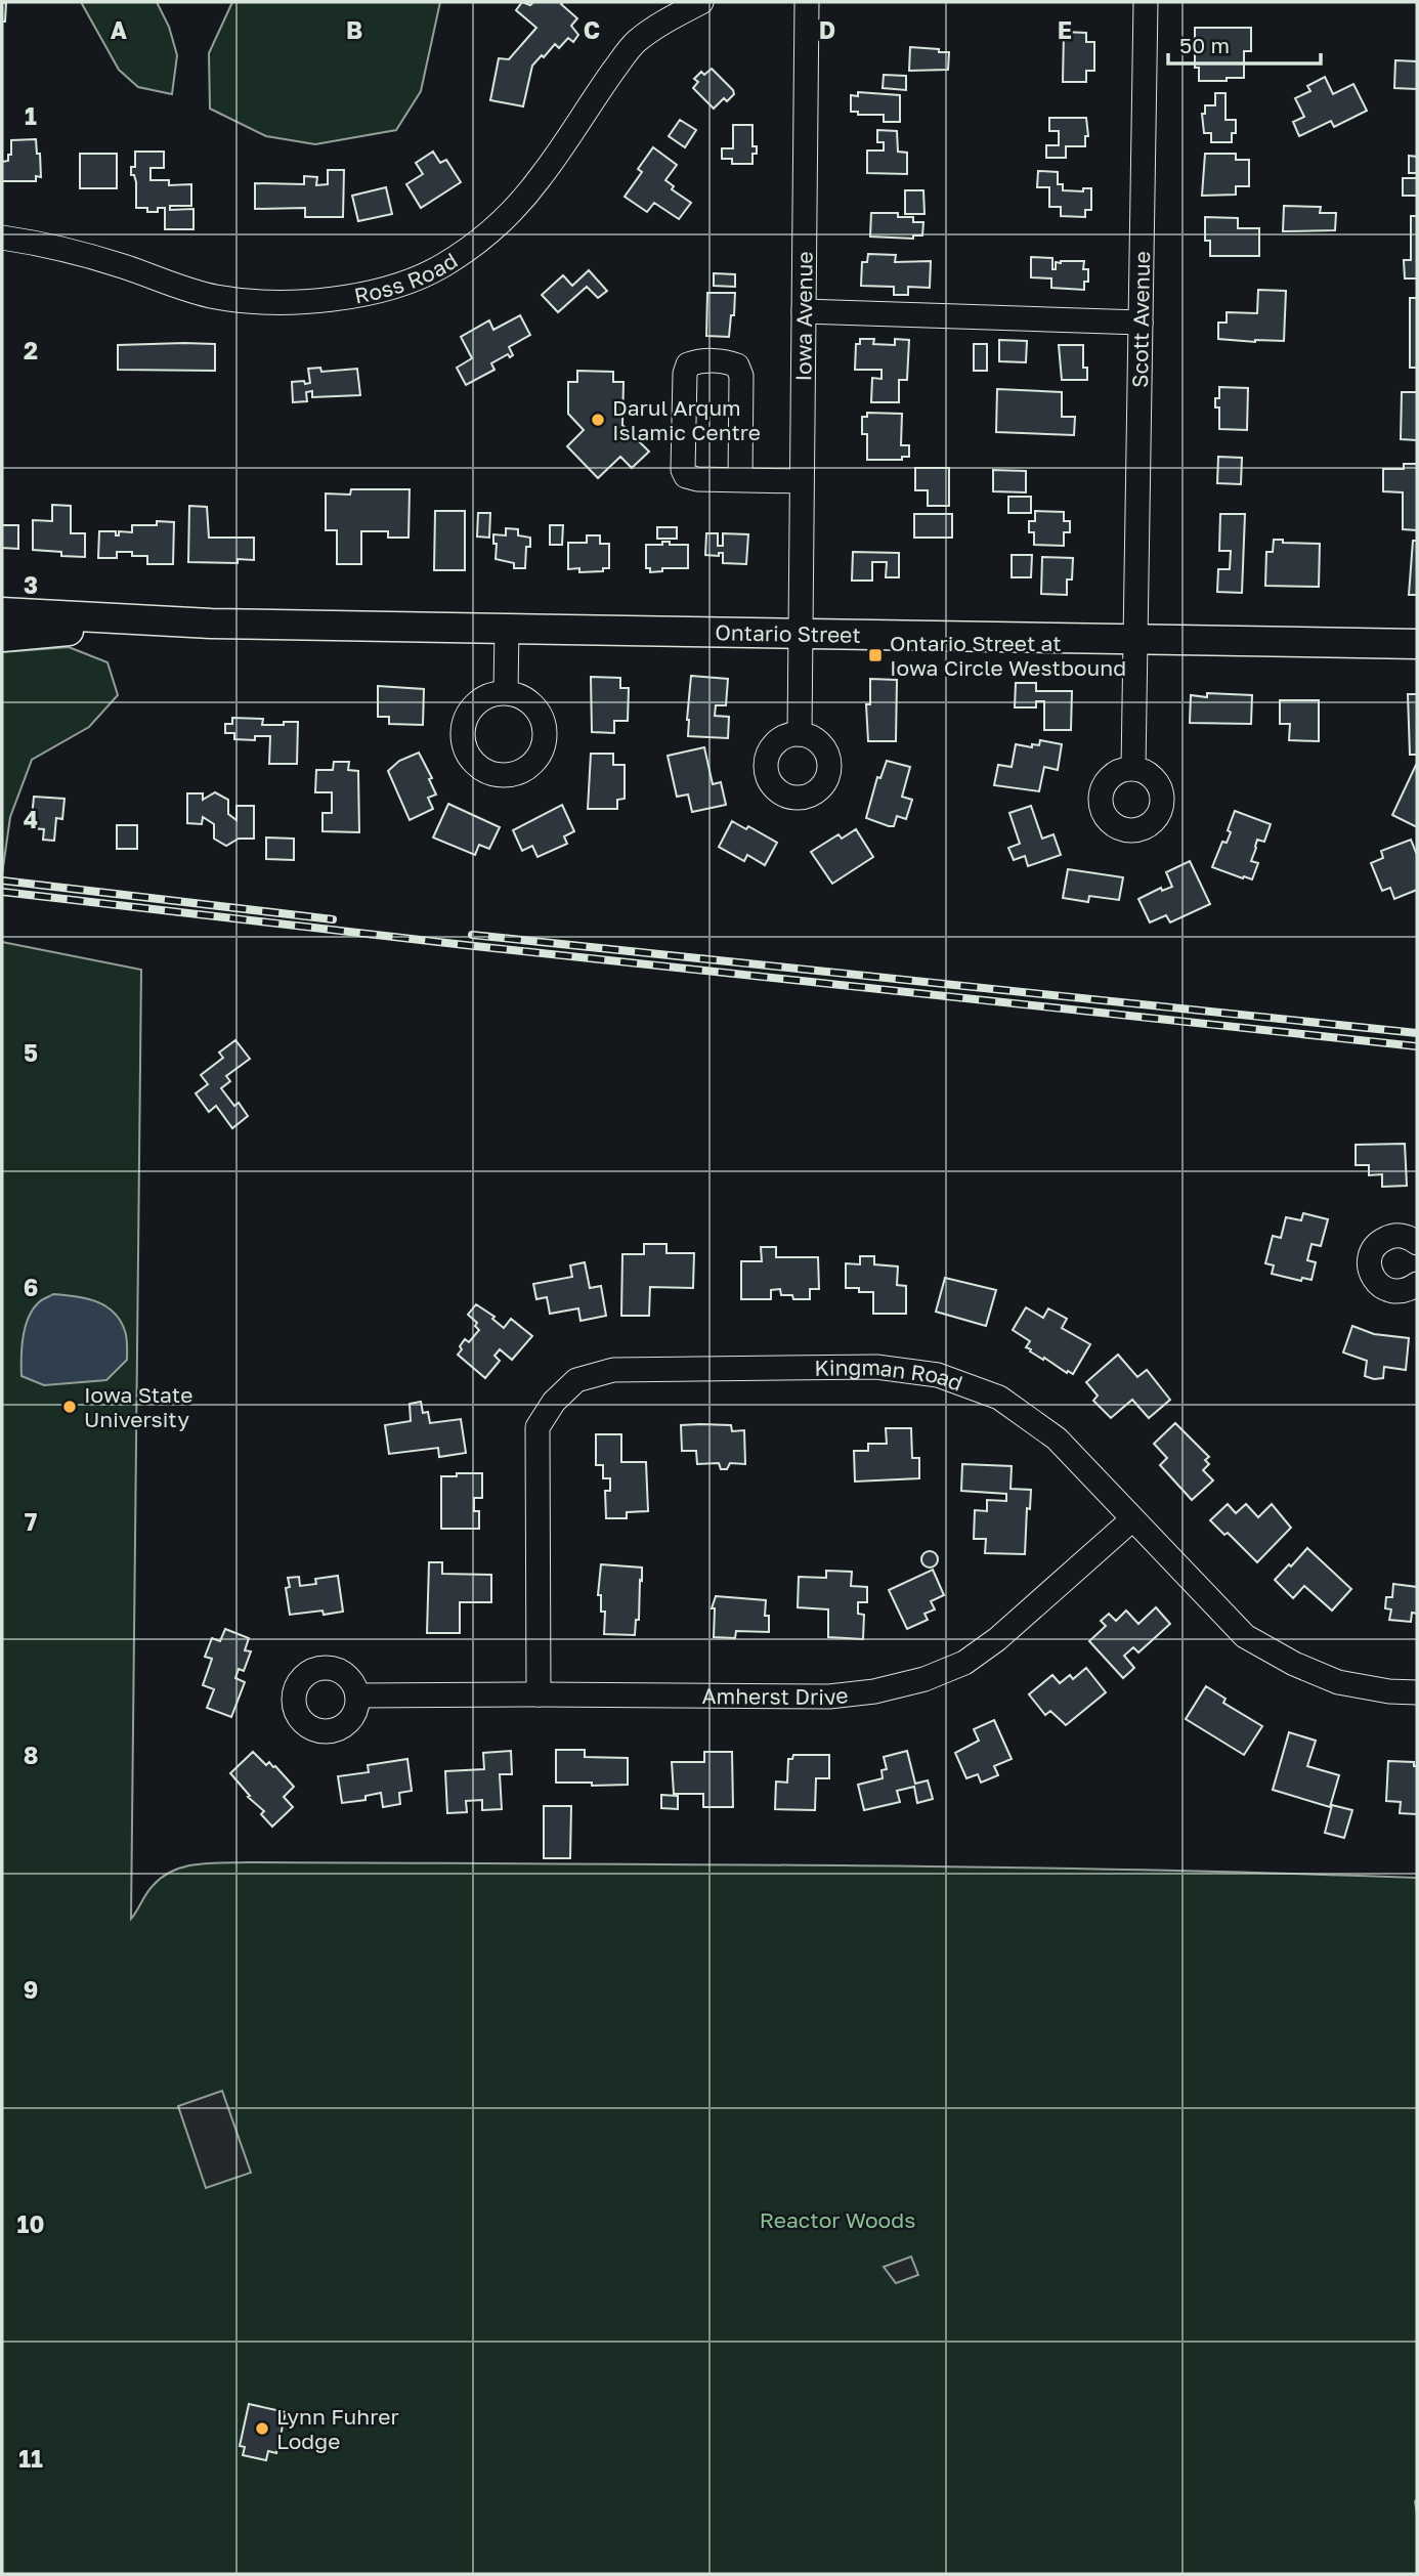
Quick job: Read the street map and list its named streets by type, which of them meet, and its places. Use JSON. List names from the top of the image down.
{
  "streets": {
    "main road": ["Ontario Street"],
    "street": [
      "Ross Road",
      "Iowa Avenue",
      "Scott Avenue",
      "Kingman Road",
      "Amherst Drive"
    ]
  },
  "crossings": [
    ["Iowa Avenue", "Ontario Street"],
    ["Scott Avenue", "Ontario Street"],
    ["Kingman Road", "Amherst Drive"]
  ],
  "parks": ["Reactor Woods"],
  "places": {
    "other": ["Darul Arqum Islamic Centre", "Iowa State University", "Lynn Fuhrer Lodge"],
    "transit": ["Ontario Street at Iowa Circle Westbound"]
  },
  "scale_bar": "50 m",
  "grid": {
    "columns": [
      "A",
      "B",
      "C",
      "D",
      "E"
    ],
    "rows": [
      "1",
      "2",
      "3",
      "4",
      "5",
      "6",
      "7",
      "8",
      "9",
      "10",
      "11"
    ]
  }
}
